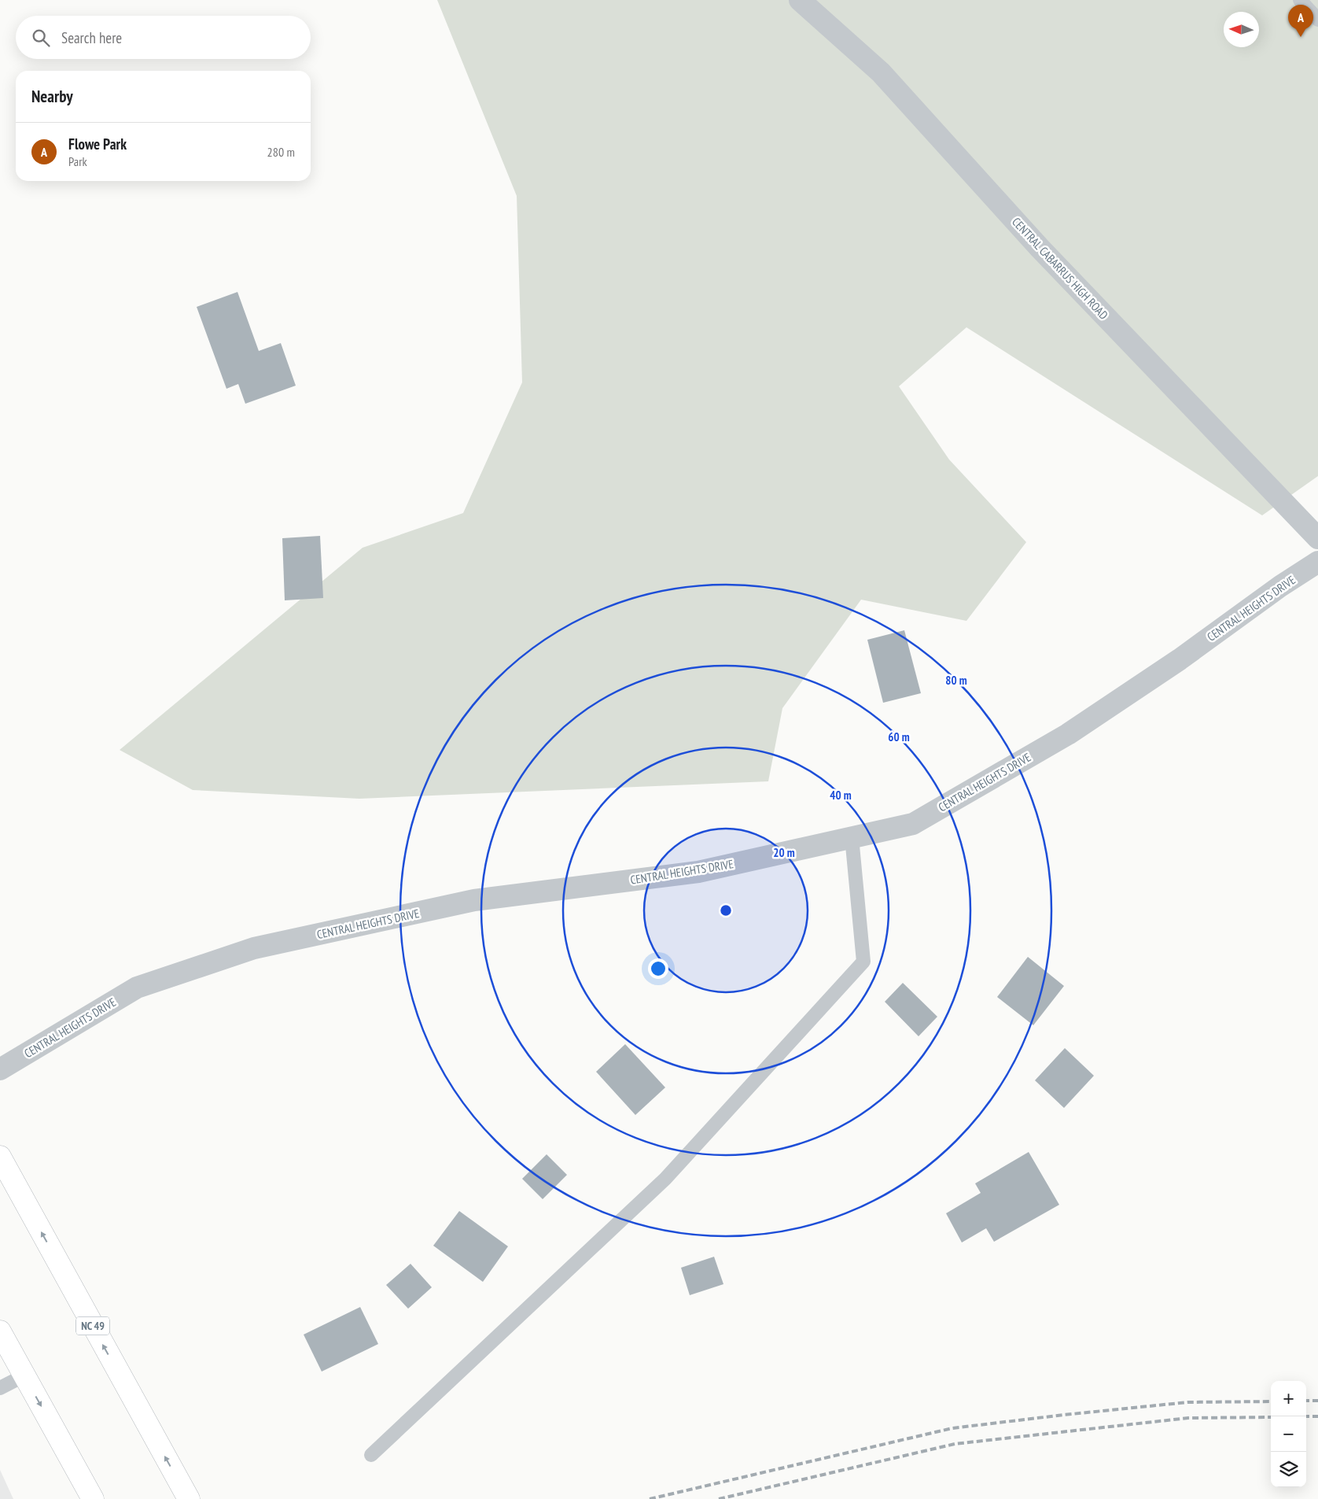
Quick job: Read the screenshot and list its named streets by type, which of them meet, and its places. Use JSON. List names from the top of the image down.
{
  "streets": {
    "highway": ["NC 49"],
    "street": ["CENTRAL CABARRUS HIGH ROAD", "CENTRAL HEIGHTS DRIVE"]
  },
  "north": "left",
  "page": {
    "pins": "A",
    "search": "Search here",
    "heading": "Nearby",
    "list": [
      {
        "mark": "A",
        "name": "Flowe Park",
        "note": "Park",
        "value": "280 m"
      }
    ],
    "map_buttons": ["+", "−"]
  },
  "rings": [
    "80 m",
    "60 m",
    "40 m",
    "20 m"
  ]
}
